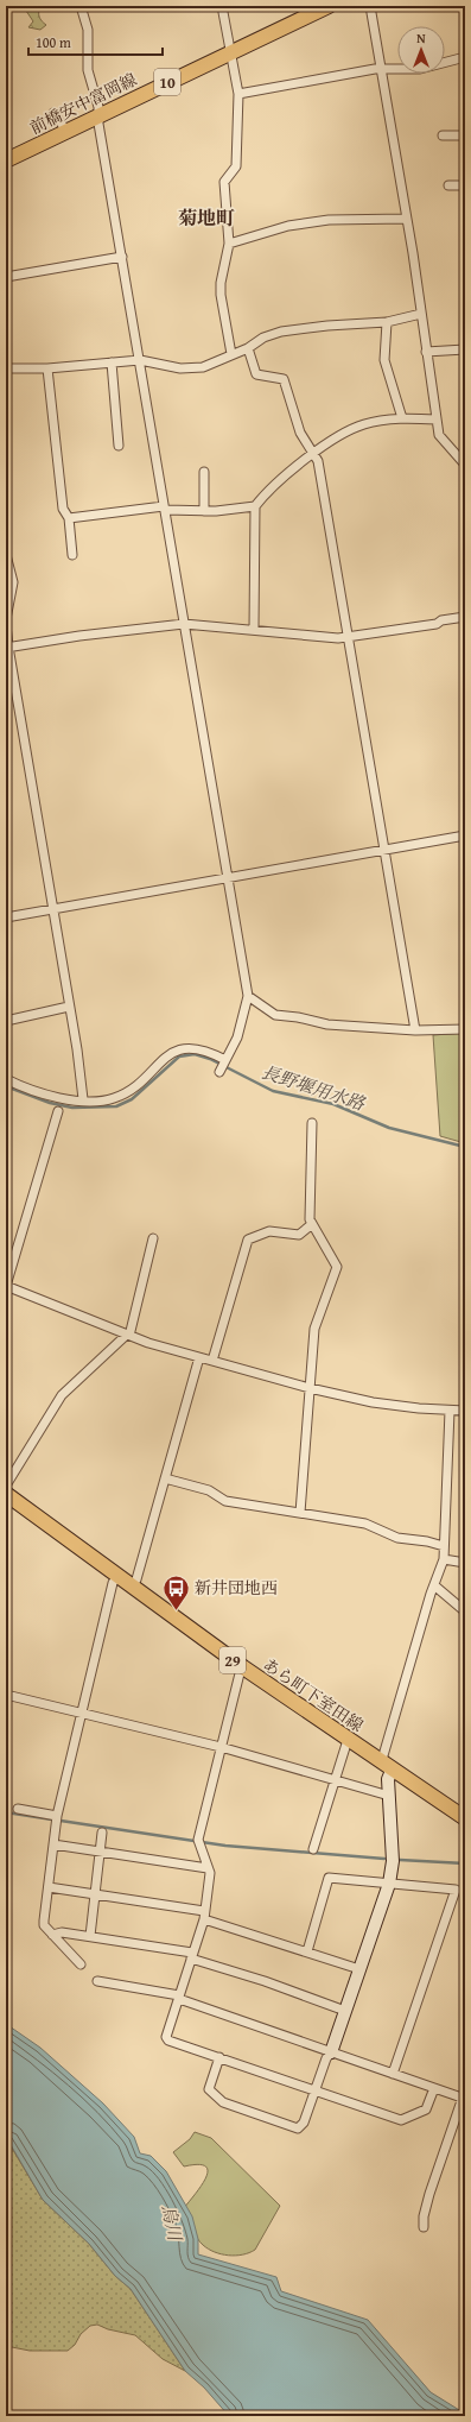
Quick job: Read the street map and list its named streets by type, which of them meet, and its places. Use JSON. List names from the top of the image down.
{
  "streets": {
    "main road": [
      "10",
      "前橋安中富岡線",
      "29",
      "あら町下室田線"
    ]
  },
  "districts": ["菊地町"],
  "water": ["長野堰用水路", "烏川"],
  "places": {
    "bus stop": ["新井団地西"]
  },
  "scale_bar": "100 m",
  "north": "top"
}
